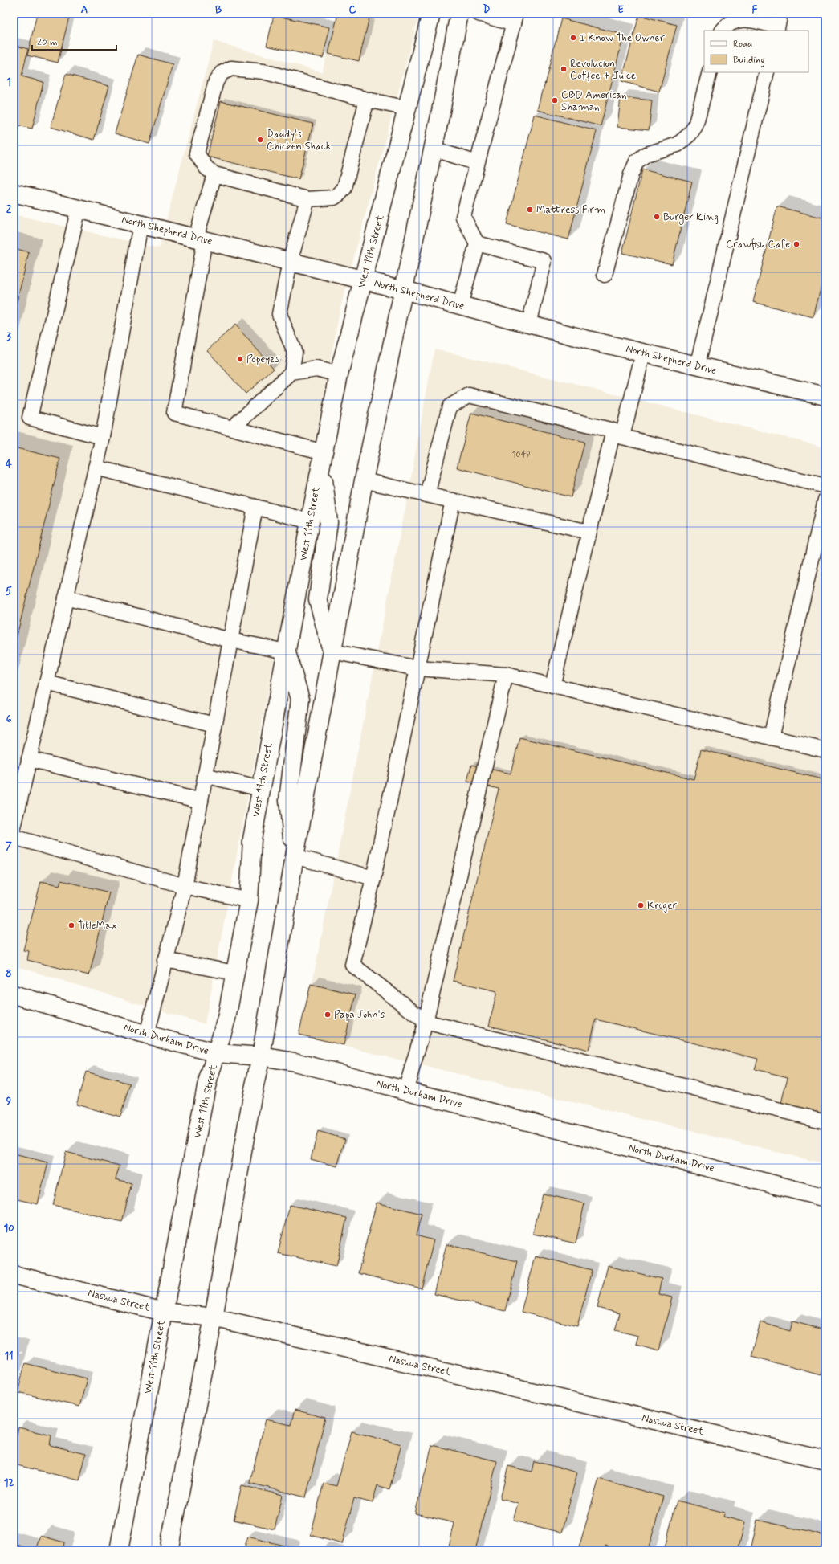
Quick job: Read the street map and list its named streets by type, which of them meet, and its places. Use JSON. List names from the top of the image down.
{
  "streets": {
    "main road": [
      "North Shepherd Drive",
      "West 11th Street",
      "North Durham Drive",
      "Nashua Street"
    ]
  },
  "crossings": [
    ["North Shepherd Drive", "West 11th Street"],
    ["West 11th Street", "North Durham Drive"],
    ["West 11th Street", "Nashua Street"]
  ],
  "places": [
    "I Know The Owner",
    "Revolucion Coffee + Juice",
    "CBD American Shaman",
    "Daddy's Chicken Shack",
    "Mattress Firm",
    "Burger King",
    "Crawfish Cafe",
    "Popeyes",
    "Kroger",
    "TitleMax",
    "Papa John's"
  ],
  "house_numbers": ["1049"],
  "legend": ["Road", "Building"],
  "scale_bar": "20 m",
  "grid": {
    "columns": [
      "A",
      "B",
      "C",
      "D",
      "E",
      "F"
    ],
    "rows": [
      "1",
      "2",
      "3",
      "4",
      "5",
      "6",
      "7",
      "8",
      "9",
      "10",
      "11",
      "12"
    ]
  }
}
